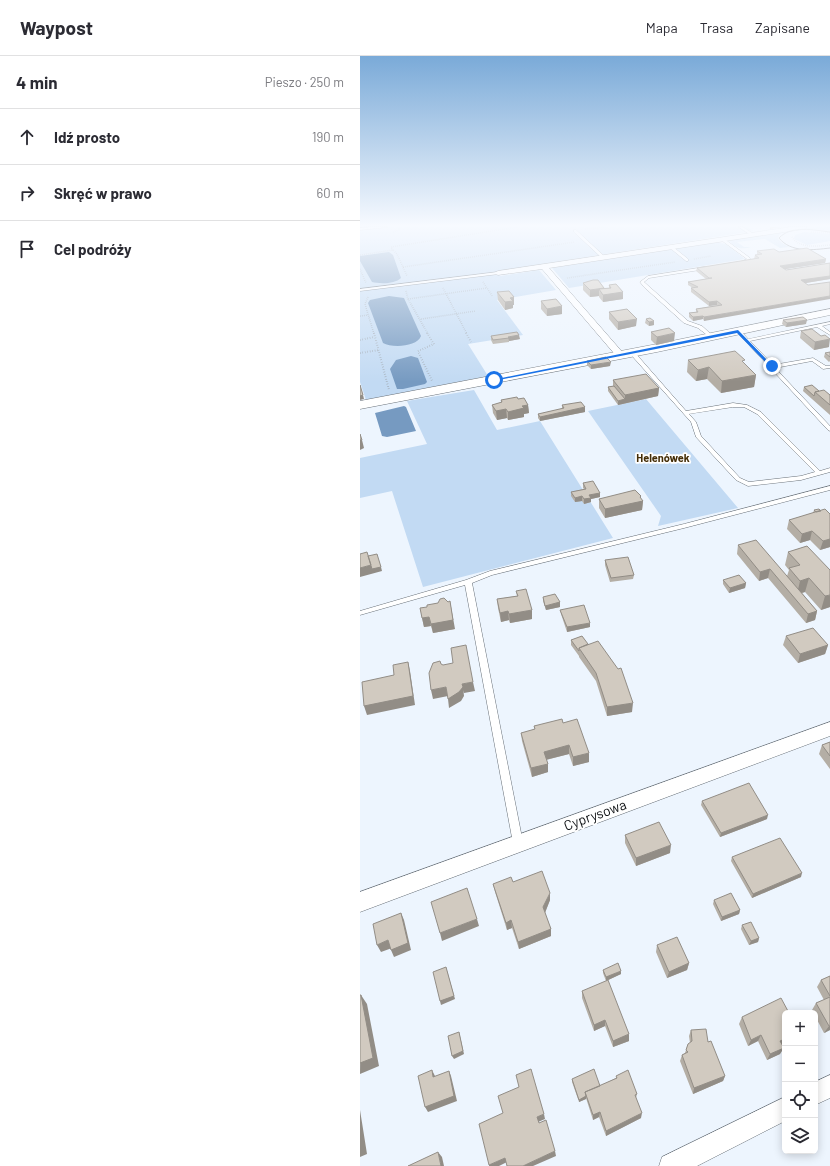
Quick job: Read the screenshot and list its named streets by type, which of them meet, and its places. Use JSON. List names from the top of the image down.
{
  "streets": {
    "street": ["Cyprysowa"]
  },
  "districts": ["Helenówek"],
  "page": {
    "header": "Waypost",
    "nav": ["Mapa", "Trasa", "Zapisane"],
    "heading": ["4 min", "Pieszo · 250 m"],
    "list": [
      ["Idź prosto", "190 m"],
      ["Skręć w prawo", "60 m"],
      "Cel podróży"
    ],
    "map_buttons": ["+", "−"]
  }
}
